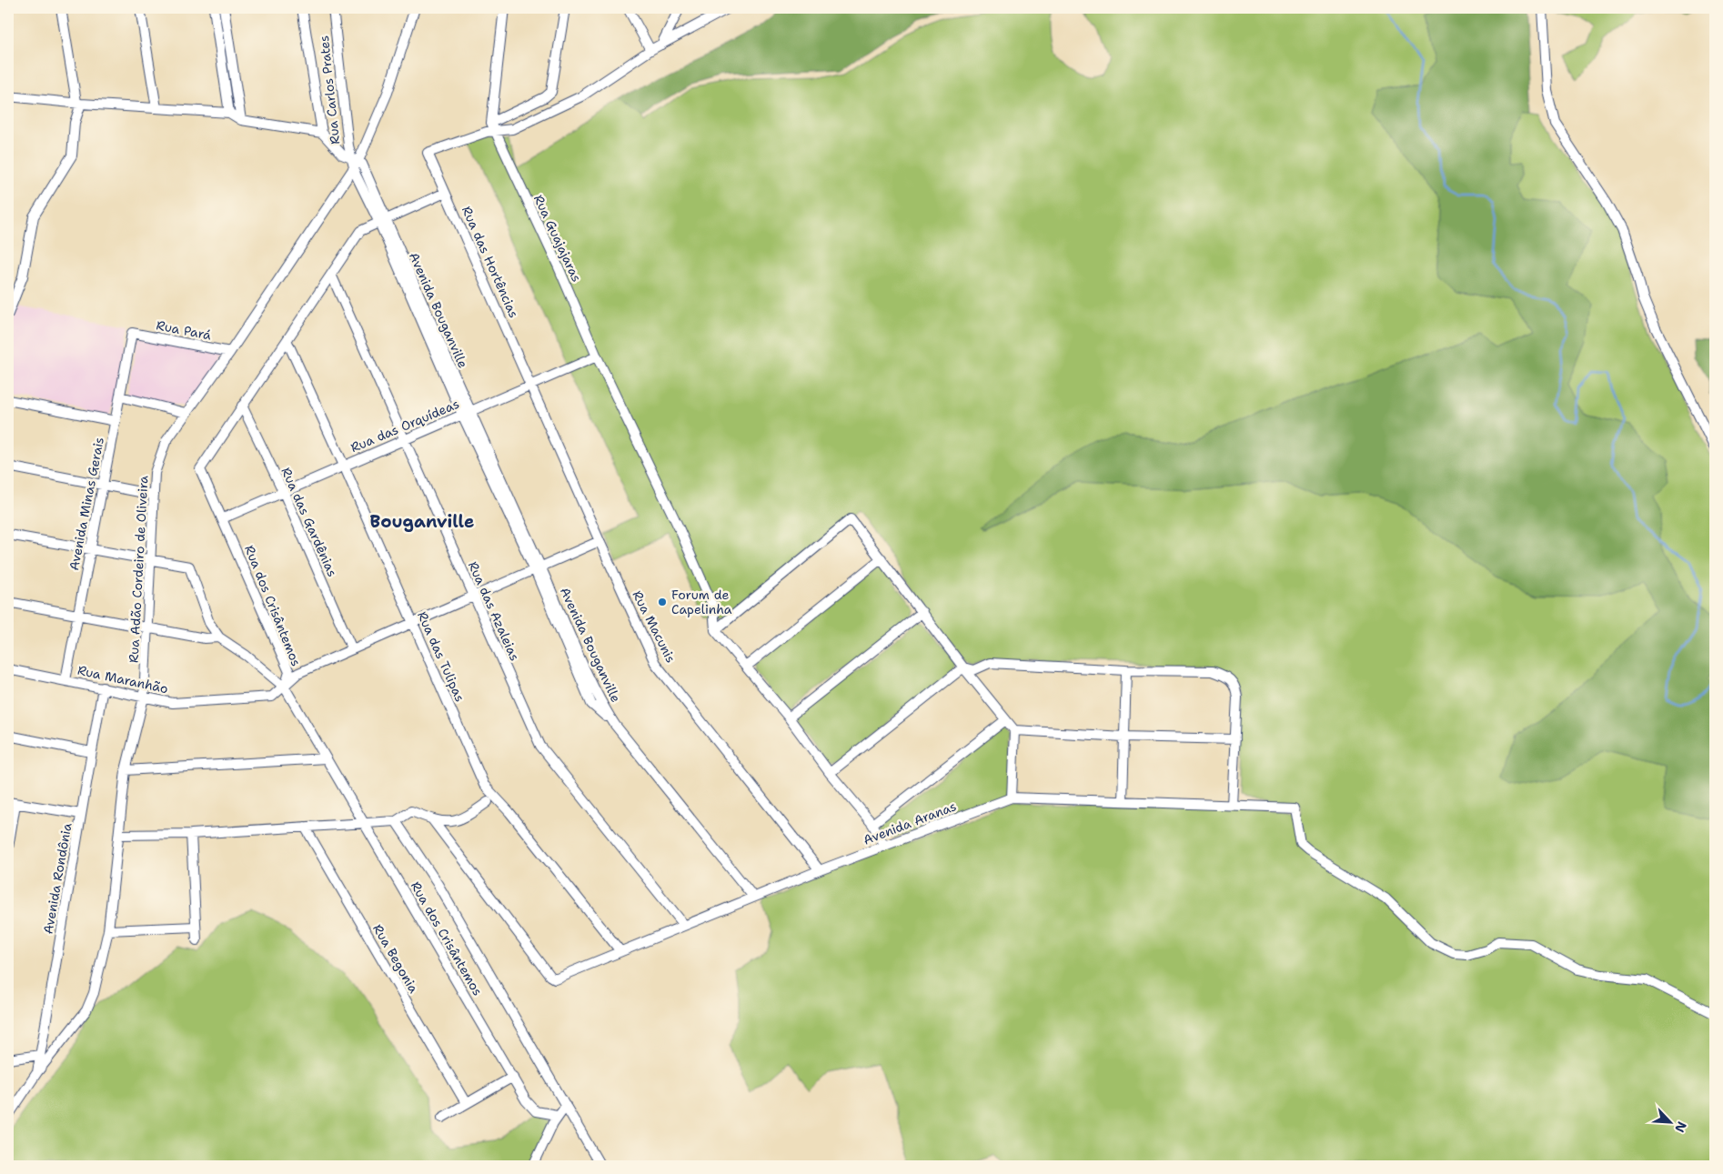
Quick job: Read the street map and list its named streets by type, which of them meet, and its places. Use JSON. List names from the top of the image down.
{
  "streets": {
    "street": [
      "Rua Carlos Prates",
      "Rua Guajajaras",
      "Rua das Hortências",
      "Avenida Bouganville",
      "Rua Pará",
      "Rua das Orquídeas",
      "Avenida Minas Gerais",
      "Rua das Gardênias",
      "Rua Adão Cordeiro de Oliveira",
      "Rua dos Crisântemos",
      "Rua das Azaleias",
      "Rua Macunis",
      "Rua das Tulipas",
      "Rua Maranhão",
      "Avenida Aranas",
      "Avenida Rondônia",
      "Rua Begonia"
    ]
  },
  "crossings": [
    ["Rua Carlos Prates", "Avenida Bouganville"],
    ["Rua Carlos Prates", "Rua Adão Cordeiro de Oliveira"],
    ["Rua Guajajaras", "Rua das Hortências"],
    ["Rua Guajajaras", "Rua das Orquídeas"],
    ["Rua das Hortências", "Rua das Orquídeas"],
    ["Rua das Hortências", "Rua dos Crisântemos"],
    ["Rua das Hortências", "Rua Macunis"],
    ["Avenida Bouganville", "Rua das Orquídeas"],
    ["Avenida Bouganville", "Rua Adão Cordeiro de Oliveira"],
    ["Avenida Bouganville", "Rua dos Crisântemos"],
    ["Avenida Bouganville", "Rua Maranhão"],
    ["Avenida Bouganville", "Avenida Aranas"],
    ["Rua Pará", "Avenida Minas Gerais"],
    ["Rua Pará", "Rua Adão Cordeiro de Oliveira"],
    ["Rua das Orquídeas", "Rua das Gardênias"],
    ["Rua das Orquídeas", "Rua dos Crisântemos"],
    ["Rua das Orquídeas", "Rua das Azaleias"],
    ["Rua das Orquídeas", "Rua Macunis"],
    ["Rua das Orquídeas", "Rua das Tulipas"],
    ["Avenida Minas Gerais", "Rua Maranhão"],
    ["Rua das Gardênias", "Rua dos Crisântemos"],
    ["Rua das Gardênias", "Rua Maranhão"],
    ["Rua Adão Cordeiro de Oliveira", "Rua Maranhão"],
    ["Rua Adão Cordeiro de Oliveira", "Avenida Rondônia"],
    ["Rua dos Crisântemos", "Rua das Azaleias"],
    ["Rua dos Crisântemos", "Rua das Tulipas"],
    ["Rua dos Crisântemos", "Rua Maranhão"],
    ["Rua das Azaleias", "Rua Maranhão"],
    ["Rua das Azaleias", "Avenida Aranas"],
    ["Rua Macunis", "Rua Maranhão"],
    ["Rua Macunis", "Avenida Aranas"],
    ["Rua das Tulipas", "Rua Maranhão"],
    ["Rua das Tulipas", "Avenida Aranas"],
    ["Rua Maranhão", "Avenida Rondônia"]
  ],
  "districts": ["Bouganville"],
  "places": ["Forum de Capelinha"],
  "north": "bottom right"
}
